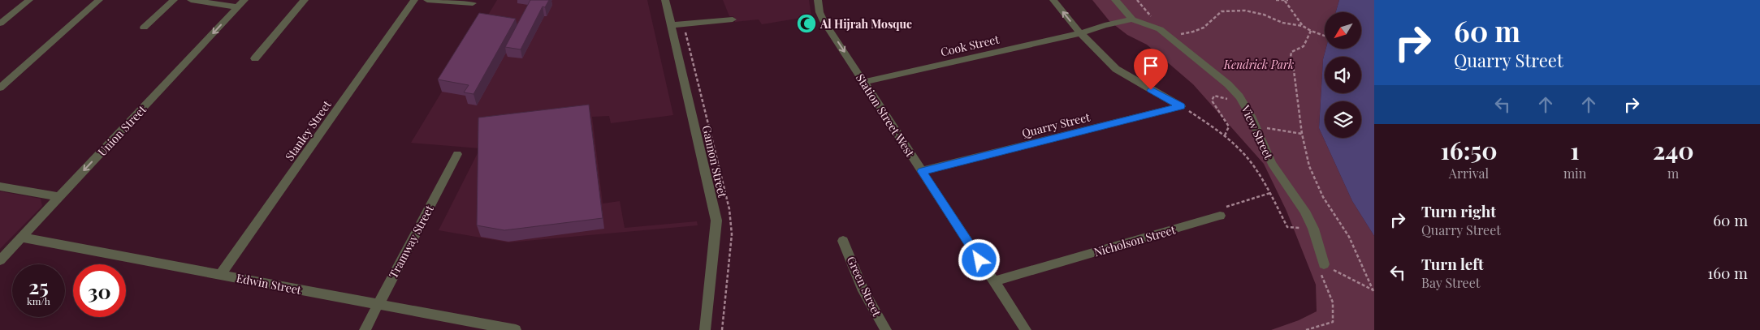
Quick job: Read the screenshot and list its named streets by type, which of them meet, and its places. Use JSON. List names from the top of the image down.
{
  "streets": {
    "street": [
      "Cook Street",
      "Station Street West",
      "Quarry Street",
      "Union Street",
      "Stanley Street",
      "View Street",
      "Gannon Street",
      "Nicholson Street",
      "Tramway Street",
      "Edwin Street",
      "Green Street"
    ]
  },
  "crossings": [
    ["Cook Street", "Station Street West"],
    ["Station Street West", "Quarry Street"],
    ["Station Street West", "Nicholson Street"],
    ["Union Street", "Edwin Street"],
    ["Stanley Street", "Edwin Street"],
    ["Tramway Street", "Edwin Street"]
  ],
  "one_way": ["Union Street"],
  "parks": ["Kendrick Park"],
  "places": {
    "mosque": ["Al Hijrah Mosque"]
  },
  "north": "bottom left",
  "page": {
    "turn": ["60 m", "Quarry Street"],
    "eta": [
      "16:50",
      "Arrival",
      "1",
      "min",
      "240",
      "m"
    ],
    "list": [
      {
        "name": "Turn right",
        "note": "Quarry Street",
        "value": "60 m"
      },
      {
        "name": "Turn left",
        "note": "Bay Street",
        "value": "160 m"
      }
    ],
    "speed": "25 km/h",
    "limit": "30"
  }
}
